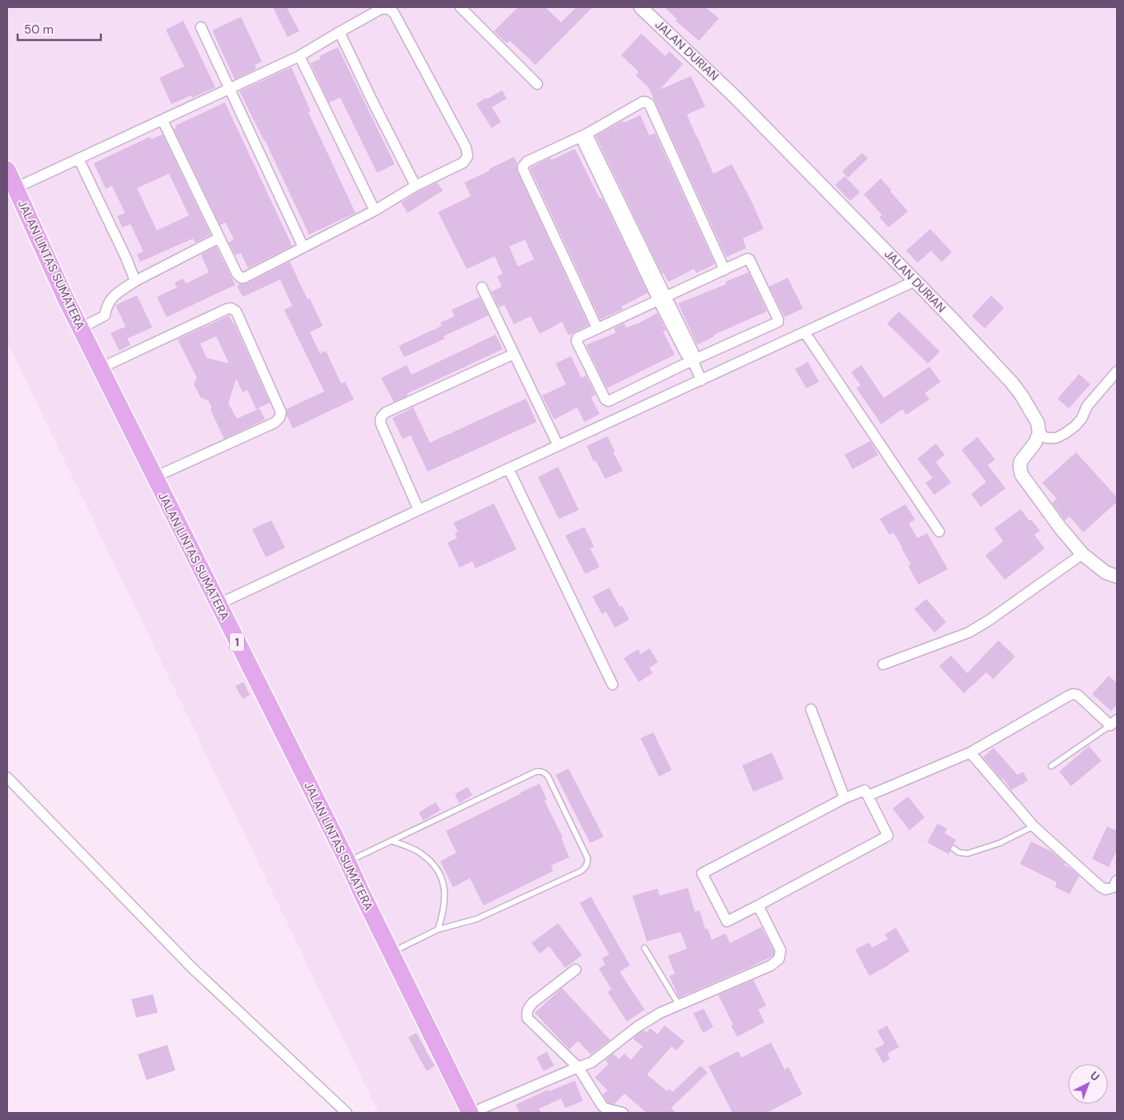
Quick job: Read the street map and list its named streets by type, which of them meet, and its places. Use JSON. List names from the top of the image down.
{
  "streets": {
    "highway": ["JALAN LINTAS SUMATERA", "1"],
    "street": ["JALAN DURIAN"]
  },
  "scale_bar": "50 m",
  "north": "top right"
}
